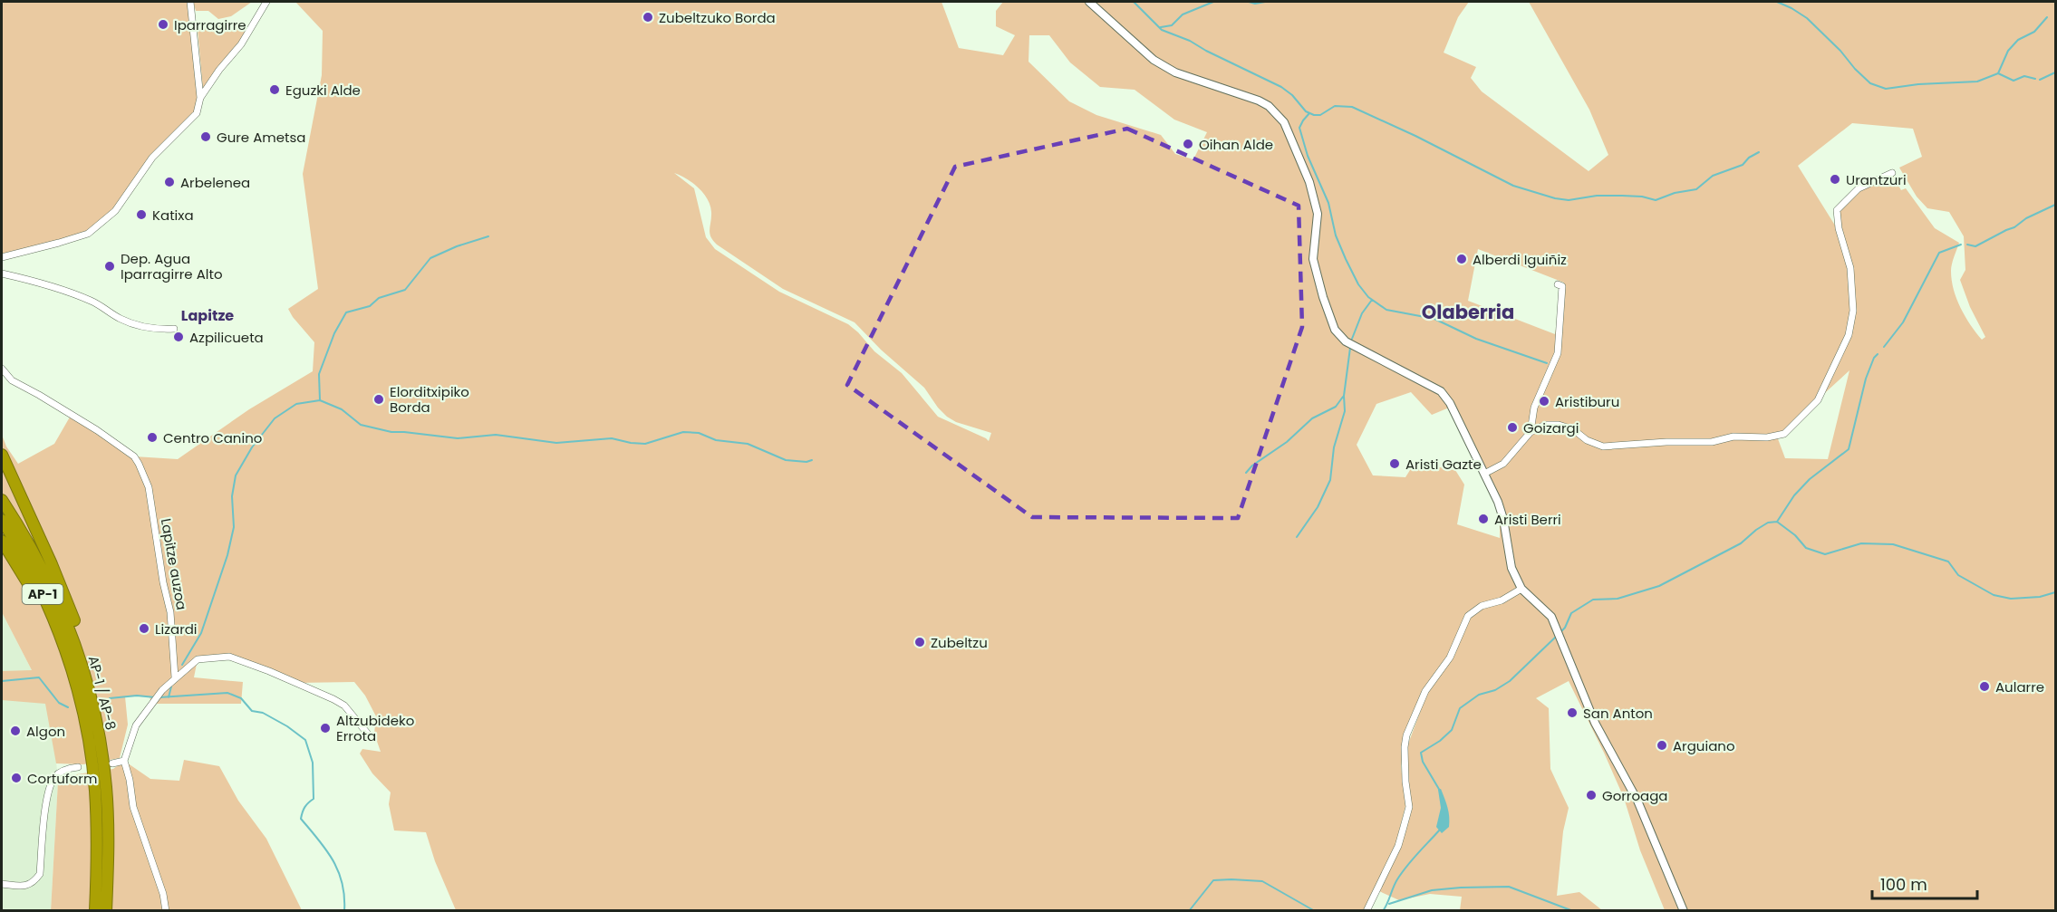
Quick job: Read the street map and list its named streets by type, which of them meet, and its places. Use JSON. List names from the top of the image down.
{
  "streets": {
    "highway": ["AP-1", "AP-1 / AP-8"],
    "street": ["Lapitze auzoa"]
  },
  "districts": ["Olaberria", "Lapitze"],
  "places": [
    "Zubeltzuko Borda",
    "Iparragirre",
    "Eguzki Alde",
    "Gure Ametsa",
    "Oihan Alde",
    "Urantzuri",
    "Arbelenea",
    "Katixa",
    "Alberdi Iguiñiz",
    "Dep. Agua Iparragirre Alto",
    "Azpilicueta",
    "Elorditxipiko Borda",
    "Aristiburu",
    "Goizargi",
    "Centro Canino",
    "Aristi Gazte",
    "Aristi Berri",
    "Lizardi",
    "Zubeltzu",
    "Aularre",
    "San Anton",
    "Altzubideko Errota",
    "Algon",
    "Arguiano",
    "Cortuform",
    "Gorroaga"
  ],
  "scale_bar": "100 m"
}
